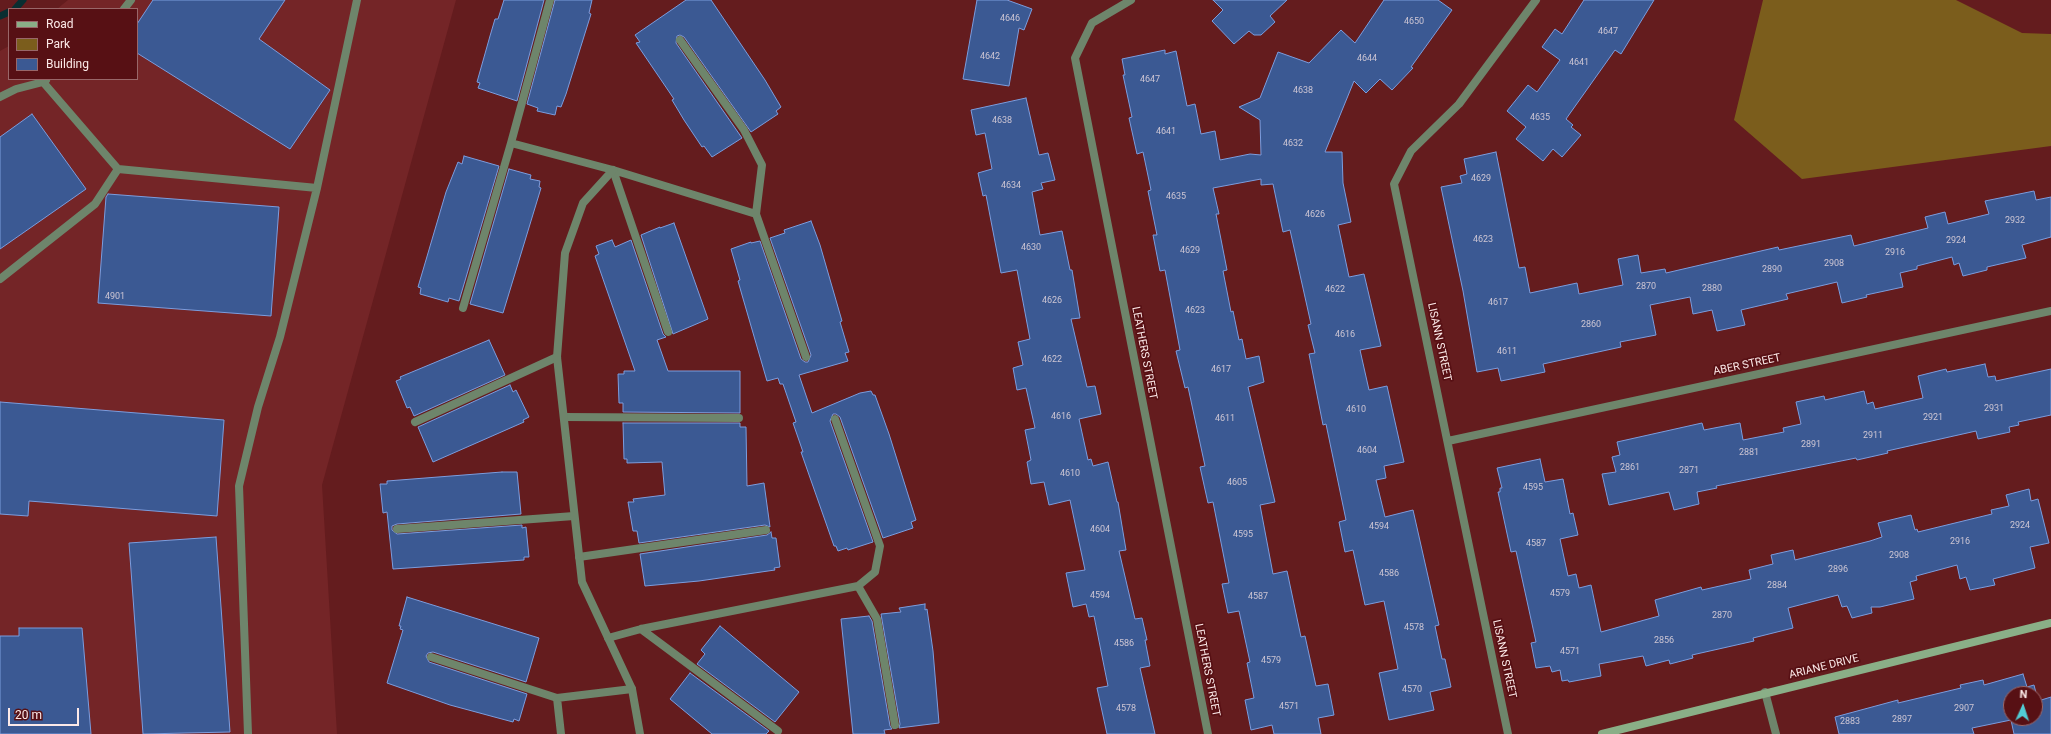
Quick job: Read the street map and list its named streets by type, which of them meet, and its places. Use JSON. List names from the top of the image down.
{
  "streets": {
    "street": [
      "LISANN STREET",
      "LEATHERS STREET",
      "ABER STREET",
      "ARIANE DRIVE"
    ]
  },
  "crossings": [
    ["LISANN STREET", "ABER STREET"]
  ],
  "house_numbers": [
    "4646",
    "4650",
    "4647",
    "4642",
    "4644",
    "4641",
    "4647",
    "4638",
    "4635",
    "4638",
    "4641",
    "4632",
    "4629",
    "4634",
    "4635",
    "4626",
    "2932",
    "4623",
    "2924",
    "4630",
    "4629",
    "2916",
    "2908",
    "2890",
    "2870",
    "2880",
    "4622",
    "4901",
    "4626",
    "4617",
    "4623",
    "2860",
    "4616",
    "4611",
    "4622",
    "4617",
    "2931",
    "4610",
    "4616",
    "2921",
    "4611",
    "2911",
    "2891",
    "4604",
    "2881",
    "2861",
    "2871",
    "4610",
    "4605",
    "4595",
    "2924",
    "4594",
    "4604",
    "4595",
    "2916",
    "4587",
    "2908",
    "2896",
    "4586",
    "2884",
    "4579",
    "4594",
    "4587",
    "2870",
    "4578",
    "2856",
    "4586",
    "4571",
    "4579",
    "4570",
    "4571",
    "4578",
    "2907",
    "2897",
    "2883"
  ],
  "legend": ["Road", "Park", "Building"],
  "scale_bar": "20 m",
  "north": "top"
}
